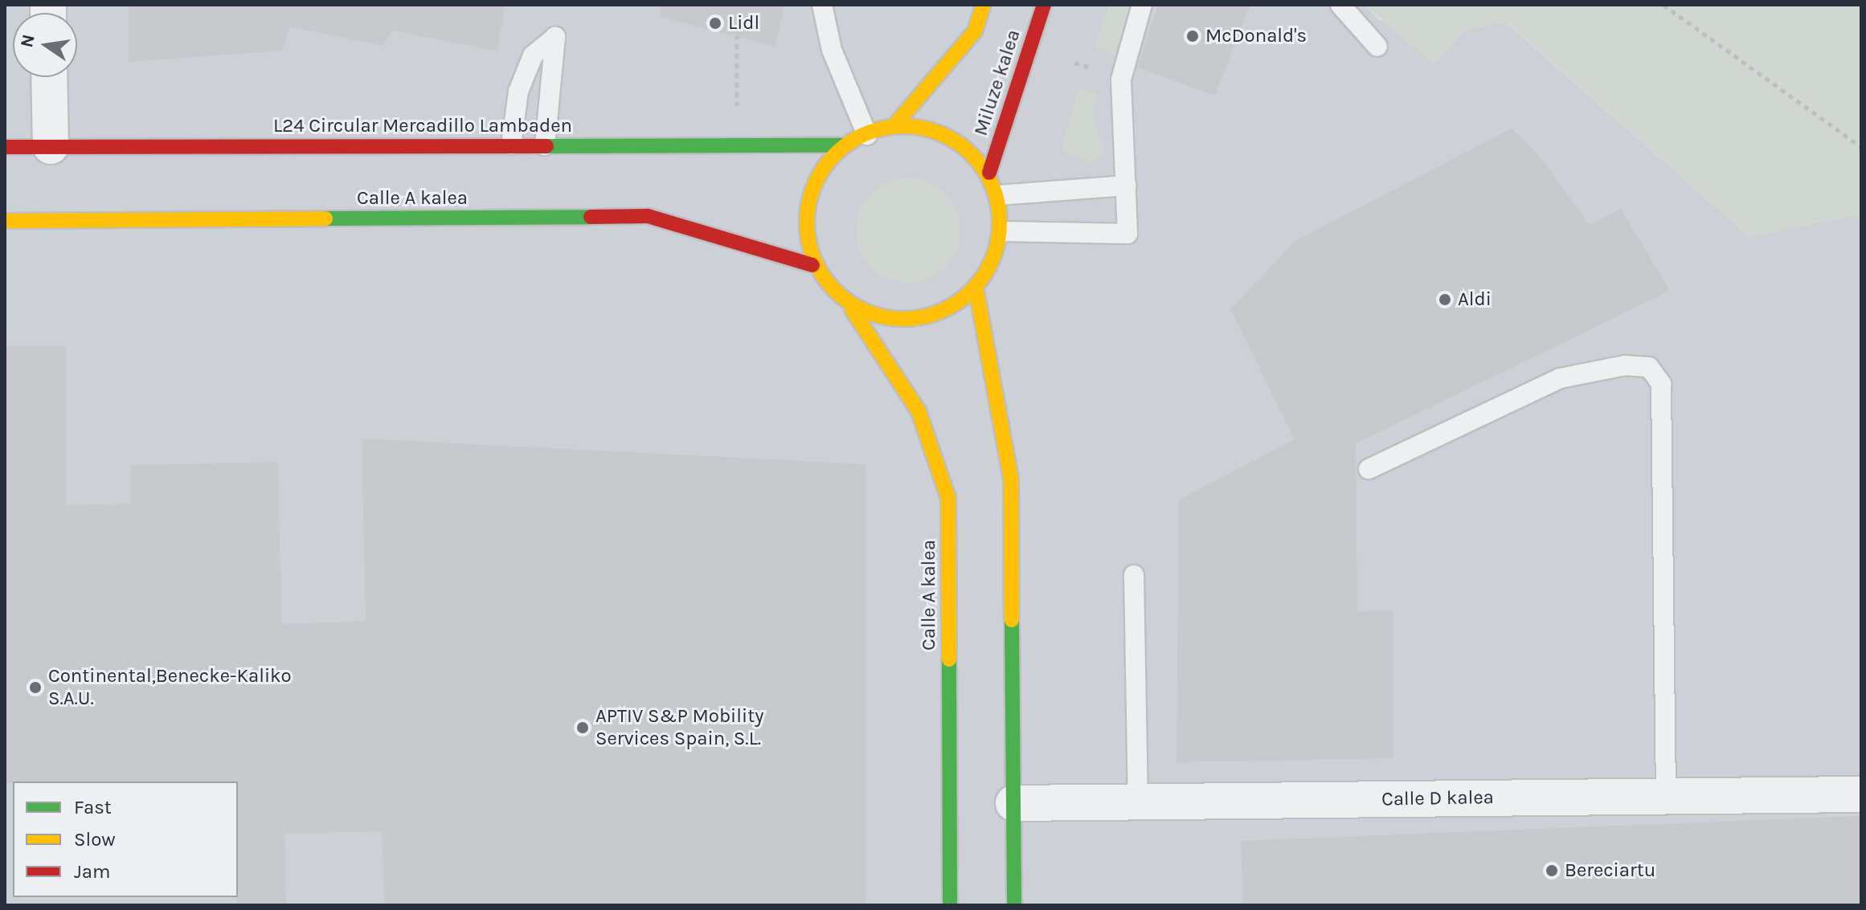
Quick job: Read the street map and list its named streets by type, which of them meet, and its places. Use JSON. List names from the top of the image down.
{
  "streets": {
    "main road": ["Miluze kalea", "L24 Circular Mercadillo Lambaden", "Calle A kalea"],
    "street": ["Calle D kalea"]
  },
  "crossings": [
    ["Miluze kalea", "L24 Circular Mercadillo Lambaden"],
    ["Miluze kalea", "Calle A kalea"],
    ["L24 Circular Mercadillo Lambaden", "Calle A kalea"]
  ],
  "places": [
    "Lidl",
    "McDonald's",
    "Aldi",
    "Continental,Benecke-Kaliko S.A.U.",
    "APTIV S&P Mobility Services Spain, S.L.",
    "Bereciartu"
  ],
  "legend": ["Fast", "Slow", "Jam"],
  "north": "left"
}
